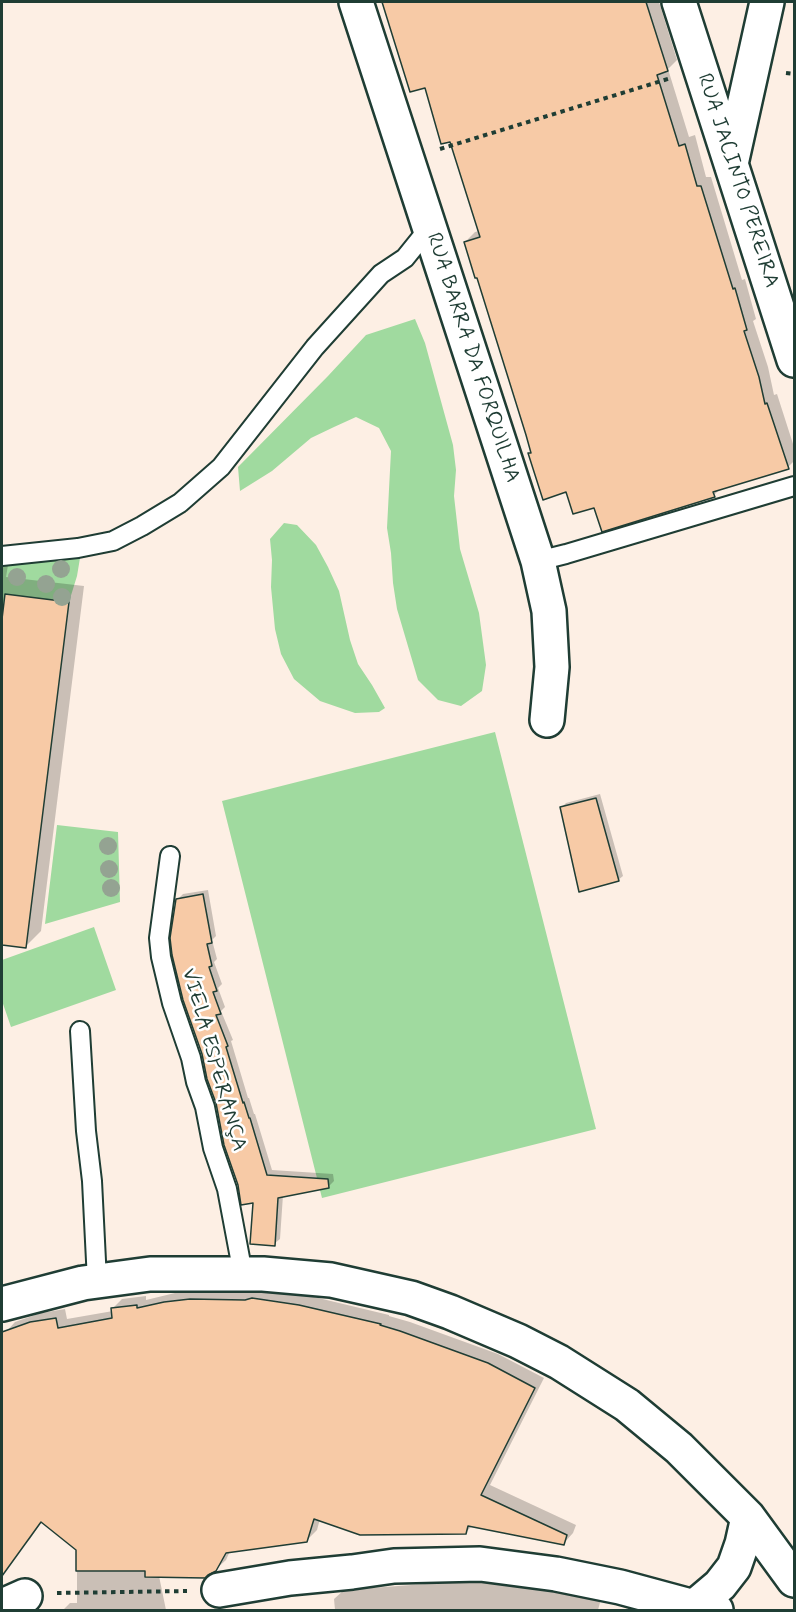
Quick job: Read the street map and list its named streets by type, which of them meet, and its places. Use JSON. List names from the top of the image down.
{
  "streets": {
    "street": ["RUA JACINTO PEREIRA", "RUA BARRA DA FORQUILHA"],
    "lane": ["VIELA ESPERANÇA"]
  }
}
